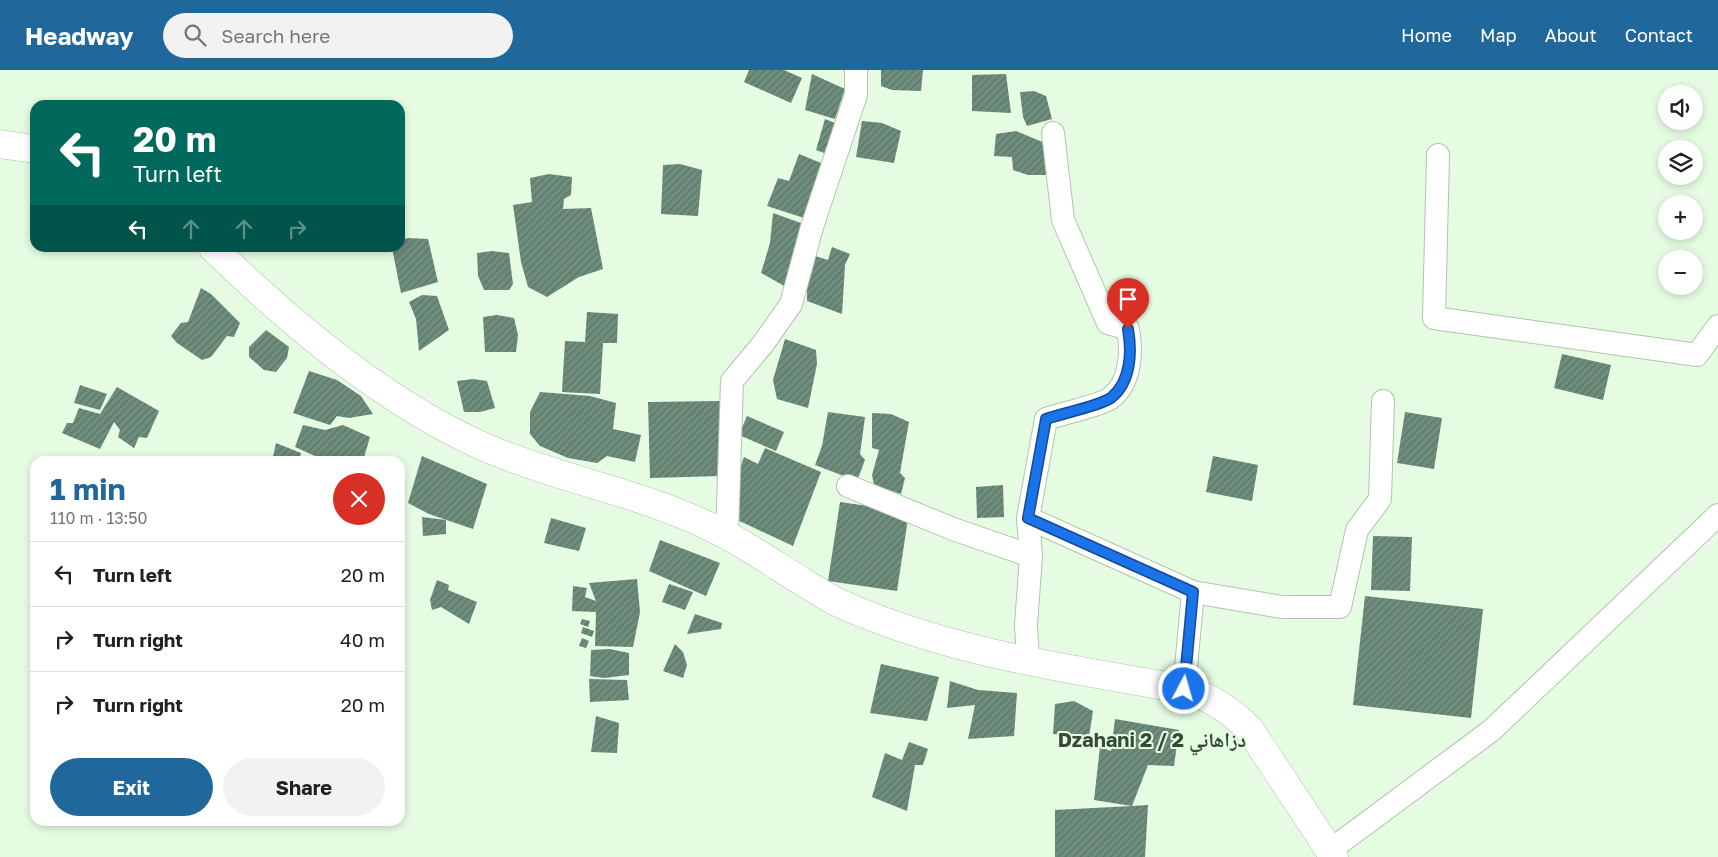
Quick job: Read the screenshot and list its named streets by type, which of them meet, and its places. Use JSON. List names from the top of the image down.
{
  "districts": ["Dzahani 2 / دزاهاني 2"],
  "page": {
    "header": "Headway",
    "search": "Search here",
    "nav": [
      "Home",
      "Map",
      "About",
      "Contact"
    ],
    "map_buttons": ["+", "−"],
    "turn": ["20 m", "Turn left"],
    "heading": ["1 min", "110 m · 13:50"],
    "list": [
      {
        "name": "Turn left",
        "value": "20 m"
      },
      {
        "name": "Turn right",
        "value": "40 m"
      },
      {
        "name": "Turn right",
        "value": "20 m"
      }
    ],
    "buttons": ["Exit", "Share"]
  }
}
